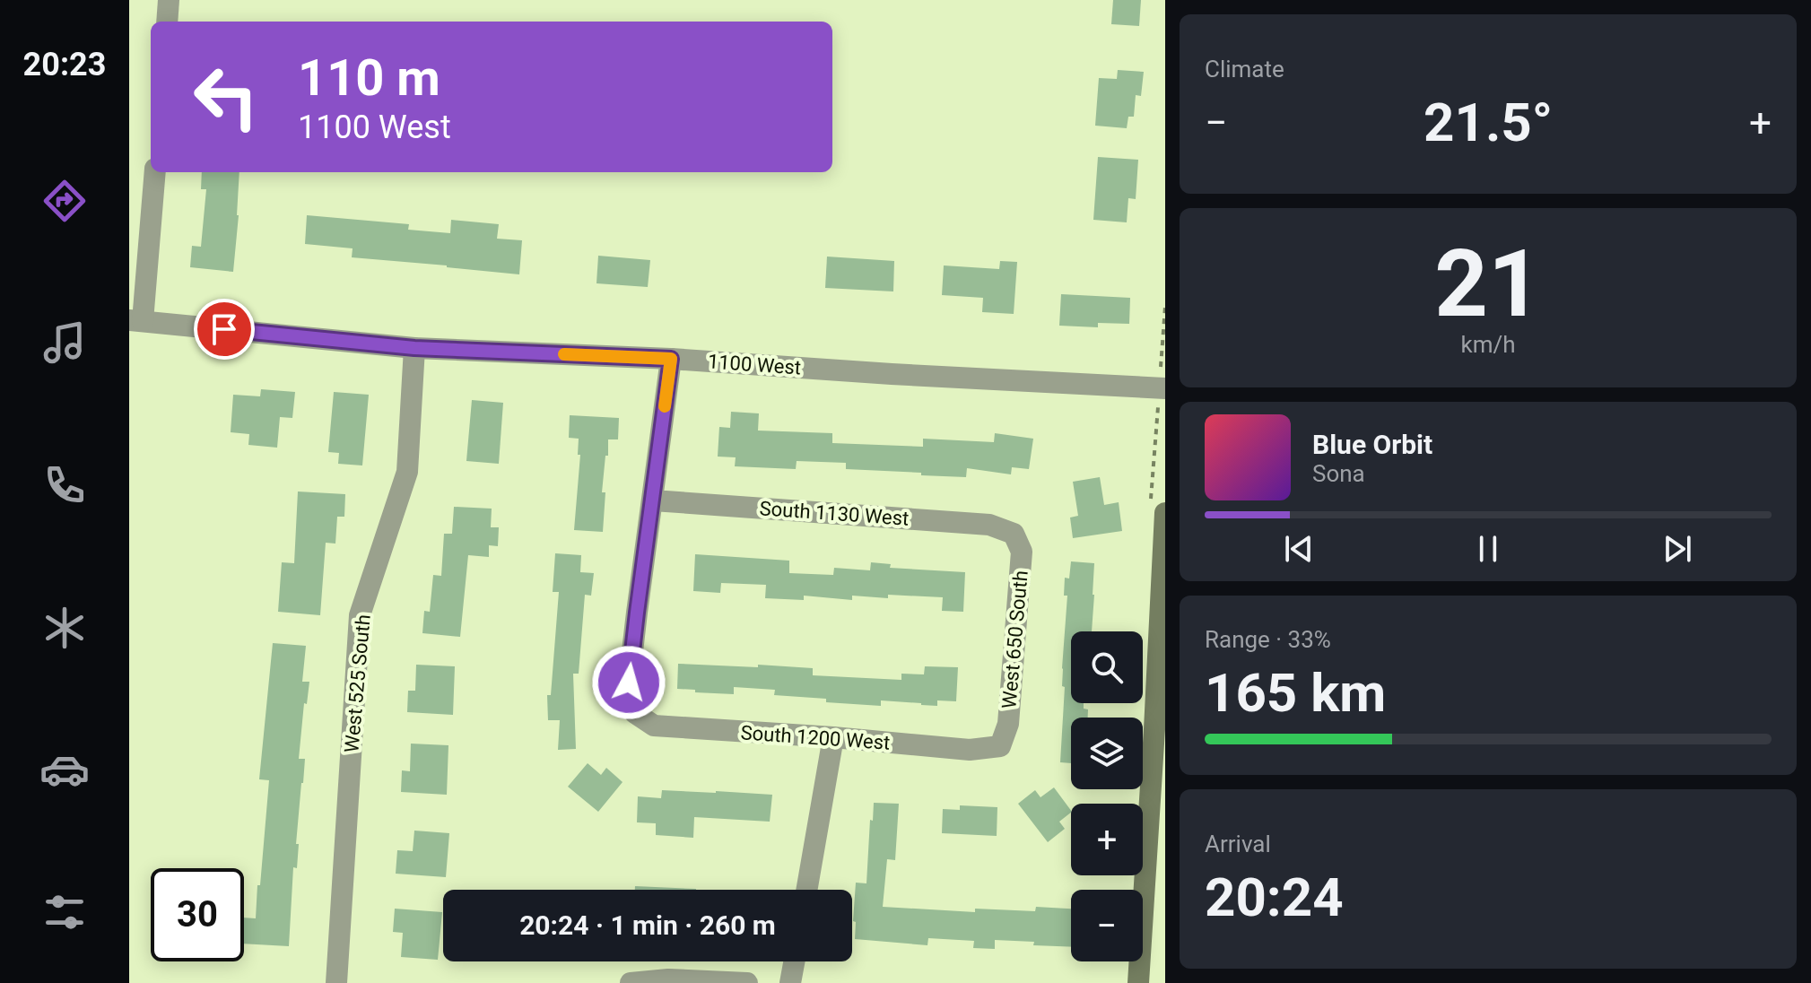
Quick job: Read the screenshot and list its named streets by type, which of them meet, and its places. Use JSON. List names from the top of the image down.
{
  "streets": {
    "street": [
      "1100 West",
      "South 1130 West",
      "West 650 South",
      "West 525 South",
      "South 1200 West"
    ]
  },
  "crossings": [
    ["1100 West", "West 525 South"],
    ["South 1130 West", "West 650 South"],
    ["South 1130 West", "South 1200 West"],
    ["West 650 South", "South 1200 West"]
  ],
  "page": {
    "tabs": "20:23",
    "tile": [
      "Climate",
      ["21", "km/h"],
      ["Range · 33%", "165 km"],
      ["Arrival", "20:24"]
    ],
    "turn": ["110 m", "1100 West"],
    "heat": ["−", "21.5°", "+"],
    "song": ["Blue Orbit", "Sona"],
    "map_buttons": ["+", "−"],
    "limit": "30",
    "trip": "20:24 · 1 min · 260 m"
  }
}
